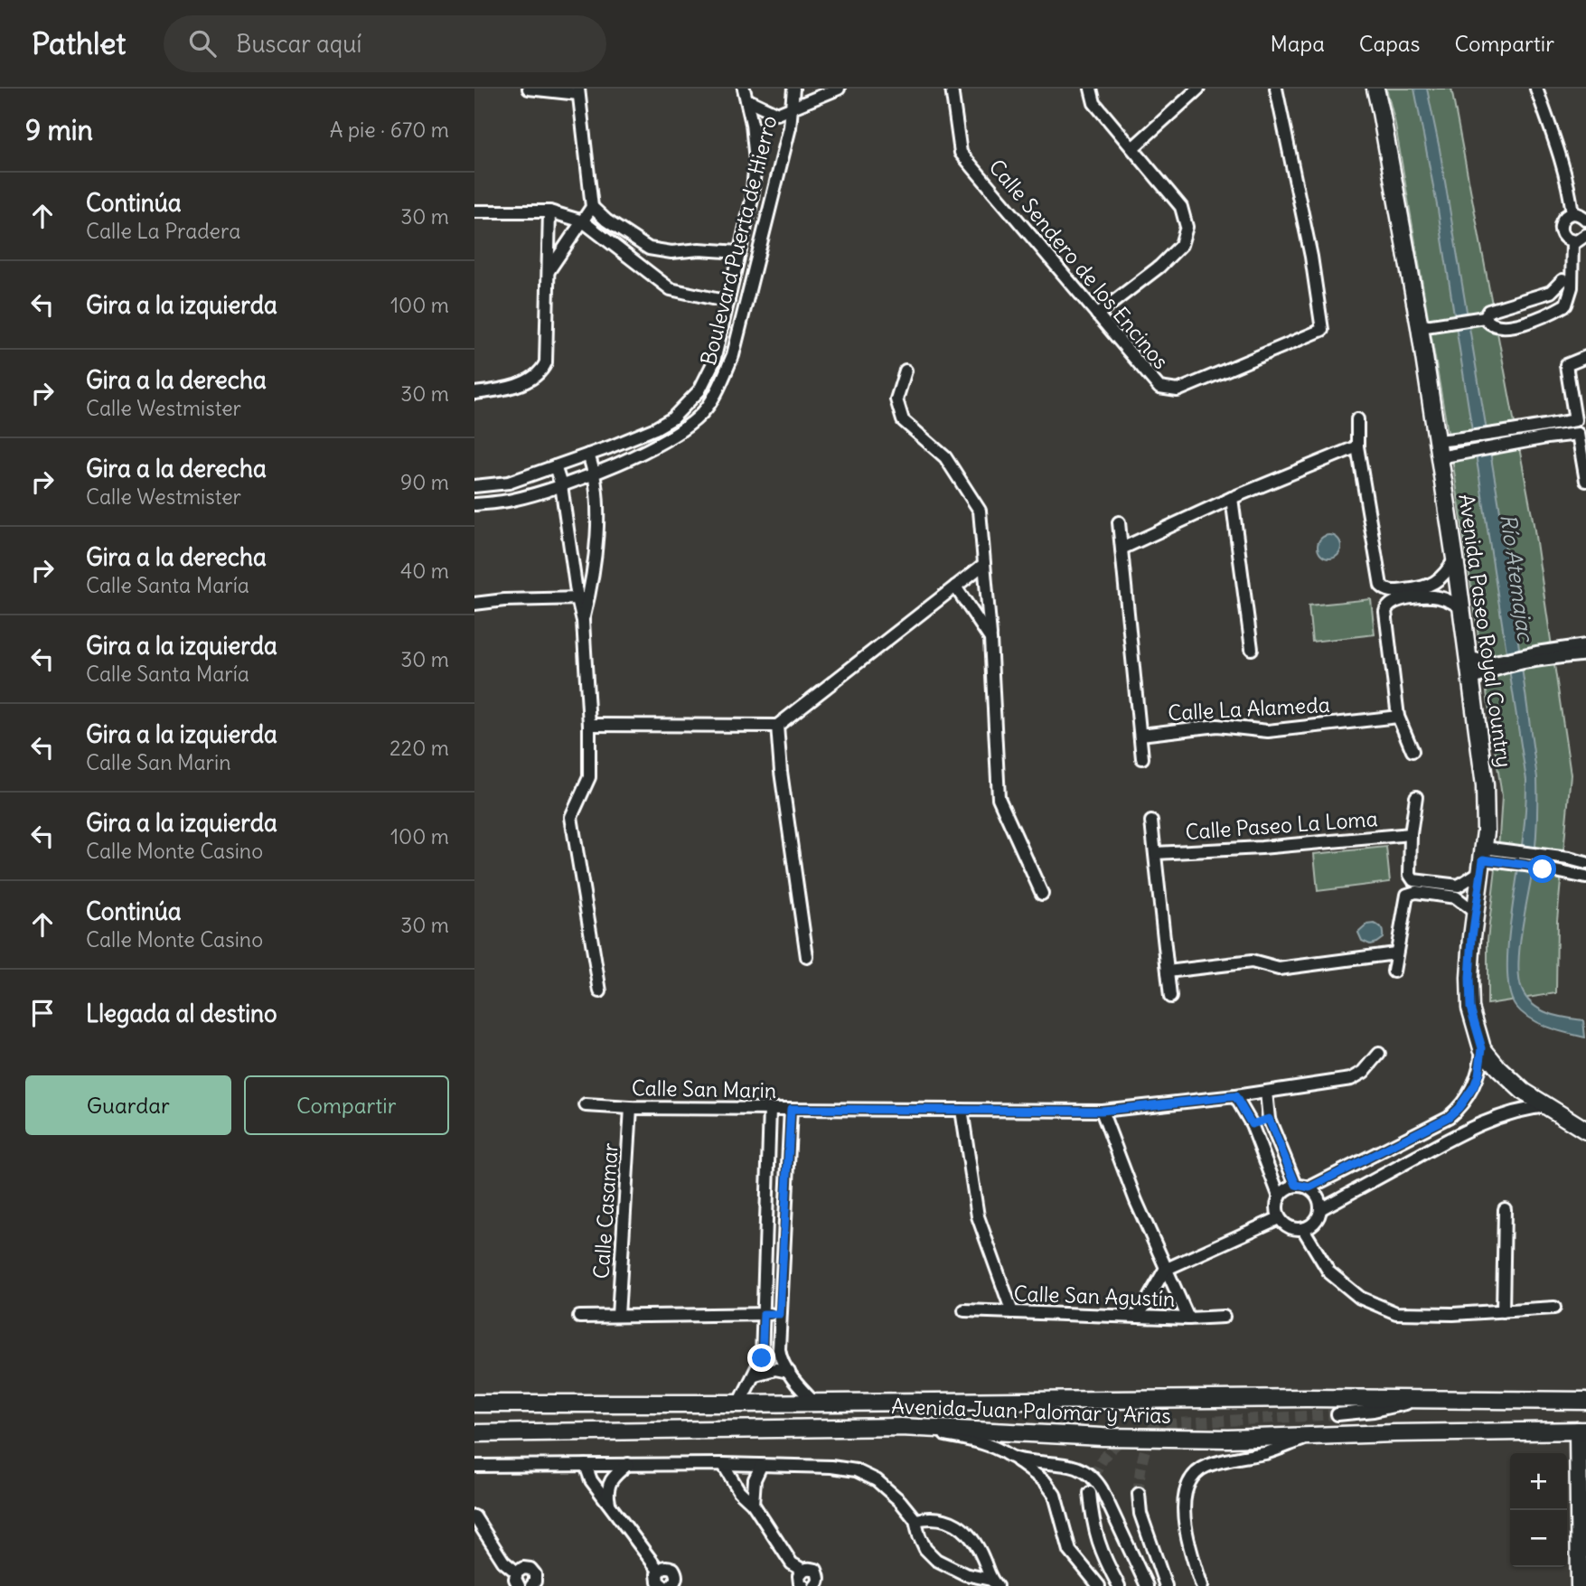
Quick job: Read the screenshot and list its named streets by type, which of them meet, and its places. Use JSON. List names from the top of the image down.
{
  "streets": {
    "main road": ["Avenida Paseo Royal Country", "Avenida Juan Palomar y Arias"],
    "street": [
      "Boulevard Puerta de Hierro",
      "Calle Sendero de los Encinos",
      "Calle La Alameda",
      "Calle Paseo La Loma",
      "Calle San Marin",
      "Calle Casamar",
      "Calle San Agustín"
    ]
  },
  "crossings": [
    ["Calle San Marin", "Calle Casamar"]
  ],
  "water": ["Río Atemajac"],
  "page": {
    "header": "Pathlet",
    "search": "Buscar aquí",
    "nav": ["Mapa", "Capas", "Compartir"],
    "heading": ["9 min", "A pie · 670 m"],
    "list": [
      ["Continúa", "Calle La Pradera", "30 m"],
      ["Gira a la izquierda", "100 m"],
      ["Gira a la derecha", "Calle Westmister", "30 m"],
      ["Gira a la derecha", "Calle Westmister", "90 m"],
      ["Gira a la derecha", "Calle Santa María", "40 m"],
      ["Gira a la izquierda", "Calle Santa María", "30 m"],
      ["Gira a la izquierda", "Calle San Marin", "220 m"],
      ["Gira a la izquierda", "Calle Monte Casino", "100 m"],
      ["Continúa", "Calle Monte Casino", "30 m"],
      "Llegada al destino"
    ],
    "buttons": ["Guardar", "Compartir"],
    "map_buttons": ["+", "−"]
  }
}
